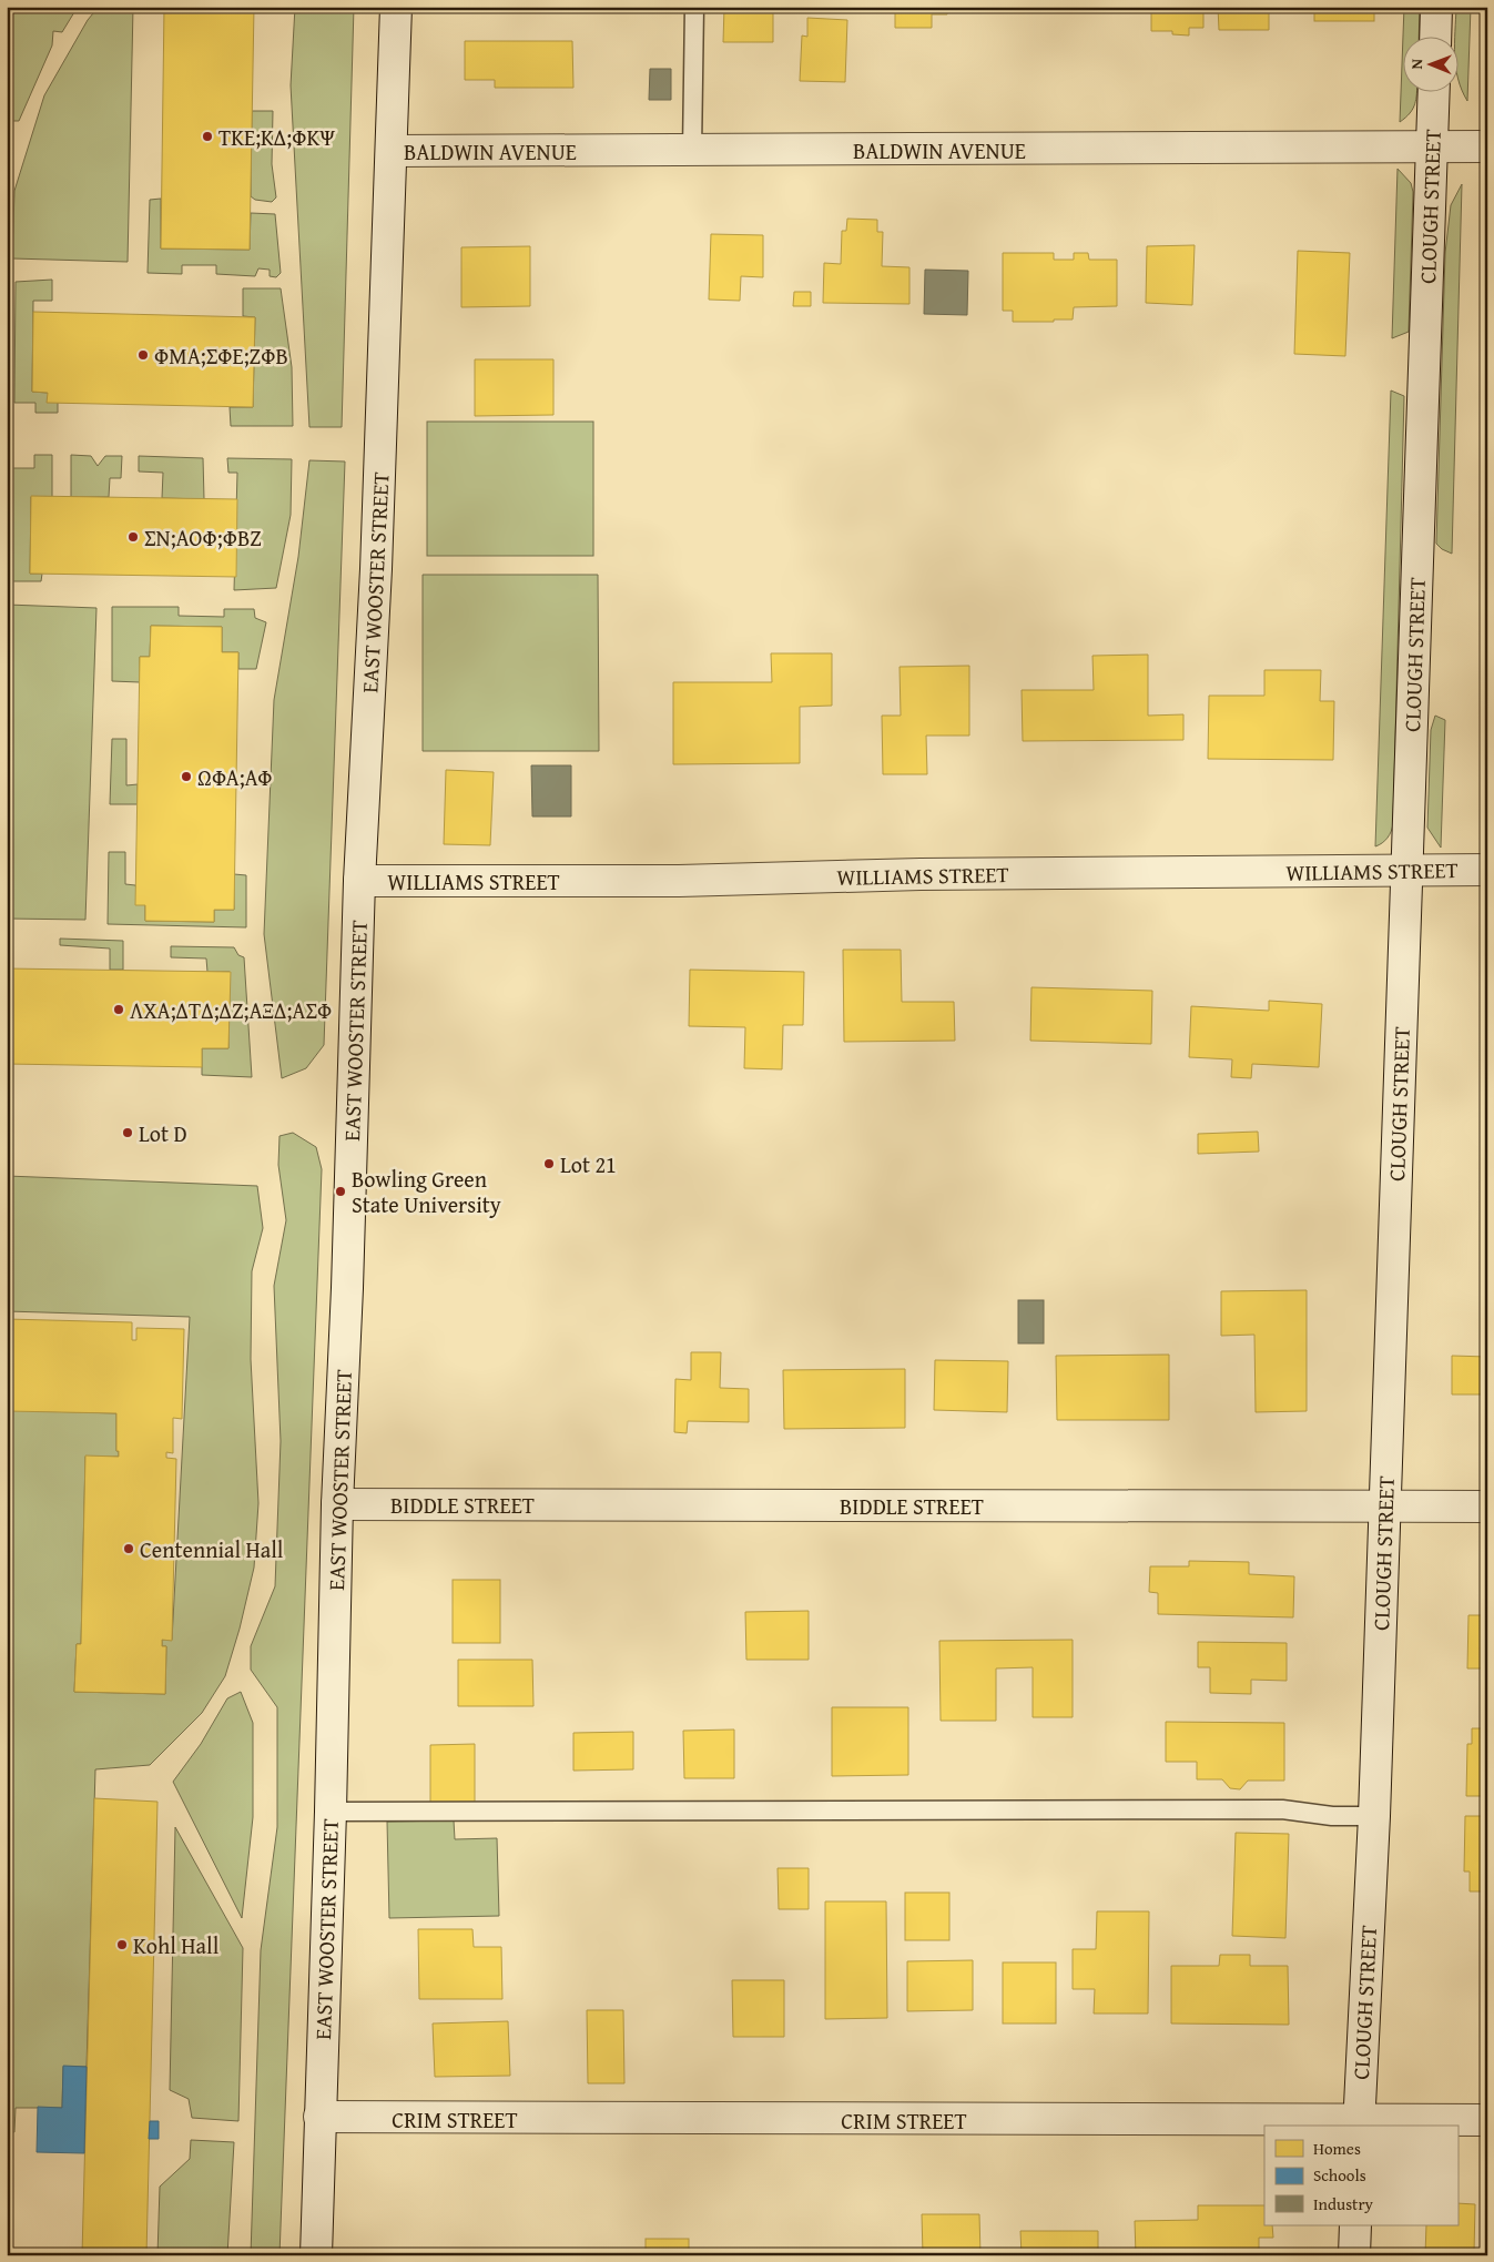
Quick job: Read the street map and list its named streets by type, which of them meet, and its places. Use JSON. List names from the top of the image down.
{
  "streets": {
    "street": [
      "BALDWIN AVENUE",
      "CLOUGH STREET",
      "EAST WOOSTER STREET",
      "WILLIAMS STREET",
      "BIDDLE STREET",
      "CRIM STREET"
    ]
  },
  "crossings": [
    ["BALDWIN AVENUE", "CLOUGH STREET"],
    ["BALDWIN AVENUE", "EAST WOOSTER STREET"],
    ["CLOUGH STREET", "WILLIAMS STREET"],
    ["CLOUGH STREET", "BIDDLE STREET"],
    ["CLOUGH STREET", "CRIM STREET"],
    ["EAST WOOSTER STREET", "WILLIAMS STREET"],
    ["EAST WOOSTER STREET", "BIDDLE STREET"],
    ["EAST WOOSTER STREET", "CRIM STREET"]
  ],
  "places": [
    "ΤΚΕ;ΚΔ;ΦΚΨ",
    "ΦΜΑ;ΣΦΕ;ΖΦΒ",
    "ΣΝ;ΑΟΦ;ΦΒΖ",
    "ΩΦΑ;ΑΦ",
    "ΛΧΑ;ΔΤΔ;ΔΖ;ΑΞΔ;ΑΣΦ",
    "Lot D",
    "Lot 21",
    "Bowling Green State University",
    "Centennial Hall",
    "Kohl Hall"
  ],
  "legend": ["Homes", "Schools", "Industry"],
  "north": "left"
}
